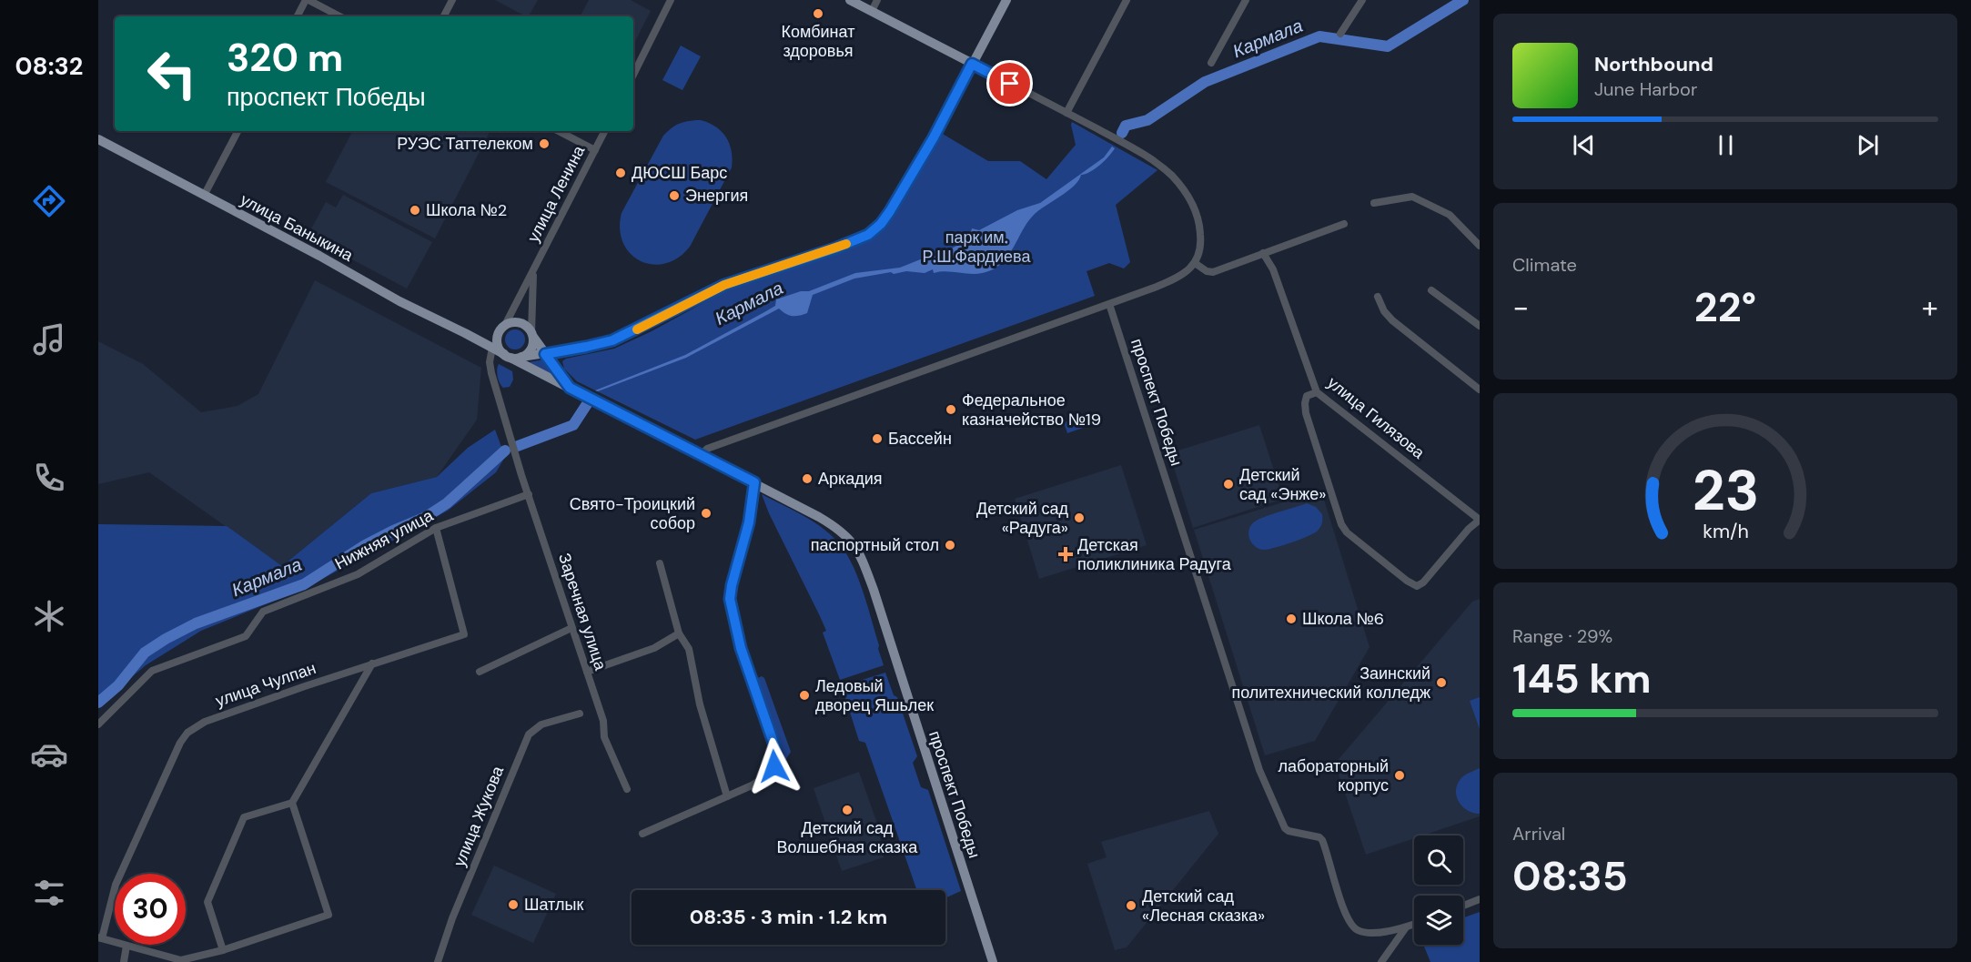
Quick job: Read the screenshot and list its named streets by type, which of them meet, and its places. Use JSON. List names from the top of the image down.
{
  "streets": {
    "main road": ["улица Баныкина", "проспект Победы"],
    "street": [
      "улица Ленина",
      "улица Гилязова",
      "Нижняя улица",
      "Заречная улица",
      "улица Чулпан",
      "улица Жукова"
    ]
  },
  "crossings": [
    ["улица Ленина", "проспект Победы"],
    ["улица Баныкина", "проспект Победы"],
    ["улица Баныкина", "Заречная улица"],
    ["проспект Победы", "Заречная улица"],
    ["Нижняя улица", "Заречная улица"],
    ["Нижняя улица", "улица Чулпан"]
  ],
  "water": ["Кармала"],
  "parks": ["парк им. Р.Ш.Фардиева"],
  "places": {
    "other": [
      "Комбинат здоровья",
      "РУЭС Таттелеком",
      "ДЮСШ Барс",
      "Энергия",
      "Школа №2",
      "Федеральное казначейство №19",
      "Бассейн",
      "Аркадия",
      "Детский сад «Энже»",
      "Свято-Троицкий собор",
      "Детский сад «Радуга»",
      "паспортный стол",
      "Школа №6",
      "Заинский политехнический колледж",
      "Ледовый дворец Яшьлек",
      "лабораторный корпус",
      "Детский сад Волшебная сказка",
      "Шатлык",
      "Детский сад «Лесная сказка»"
    ],
    "health": ["Детская поликлиника Радуга"]
  },
  "page": {
    "tabs": "08:32",
    "turn": ["320 m", "проспект Победы"],
    "song": ["Northbound", "June Harbor"],
    "tile": [
      "Climate",
      ["Range · 29%", "145 km"],
      ["Arrival", "08:35"]
    ],
    "heat": ["−", "22°", "+"],
    "limit": "30",
    "trip": "08:35 · 3 min · 1.2 km",
    "gauge": ["23", "km/h"]
  }
}
